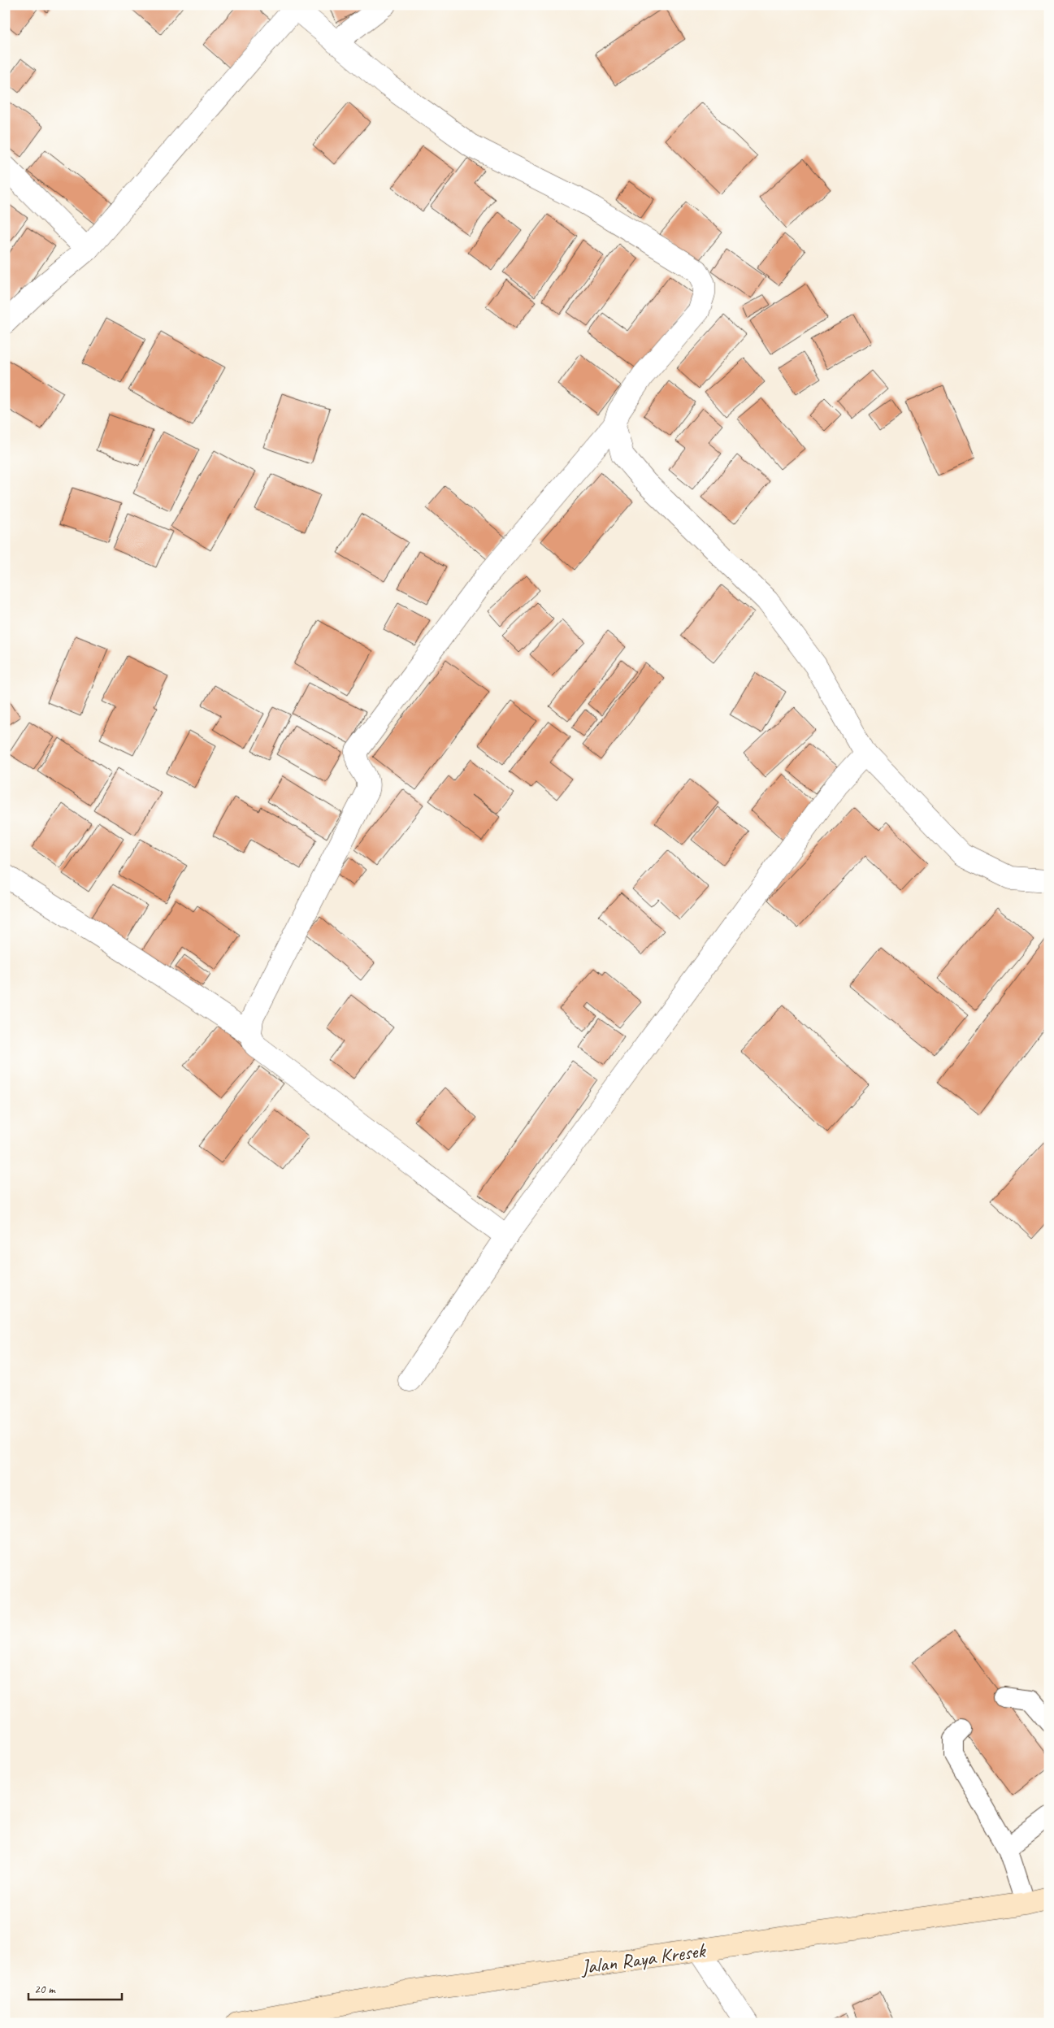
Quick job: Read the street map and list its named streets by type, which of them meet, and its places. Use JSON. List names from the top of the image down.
{
  "streets": {
    "main road": ["Jalan Raya Kresek"]
  },
  "scale_bar": "20 m"
}
